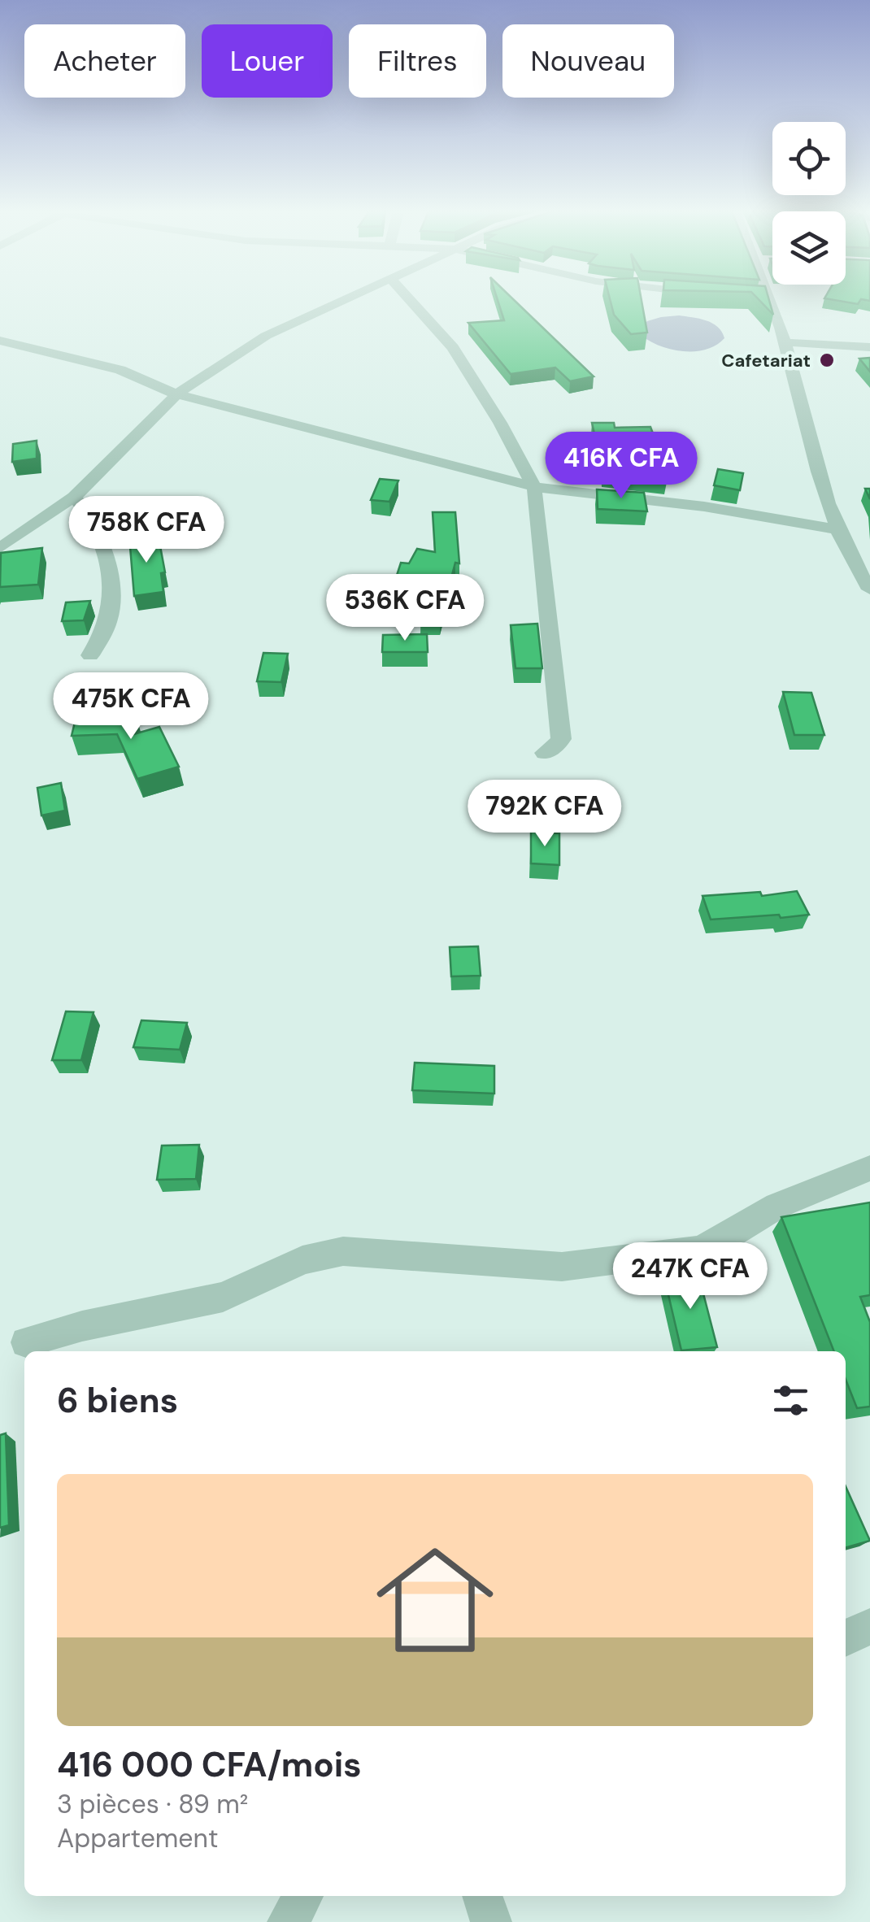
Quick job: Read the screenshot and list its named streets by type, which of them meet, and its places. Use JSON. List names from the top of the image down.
{
  "places": ["Cafetariat"],
  "page": {
    "chip": [
      "Acheter",
      "Louer",
      "Filtres",
      "Nouveau"
    ],
    "price": [
      "416K CFA",
      "758K CFA",
      "536K CFA",
      "475K CFA",
      "792K CFA",
      "247K CFA"
    ],
    "heading": "6 biens",
    "list": [
      {
        "name": "416 000 CFA/mois",
        "note": "3 pièces · 89 m² · Appartement"
      }
    ]
  }
}
